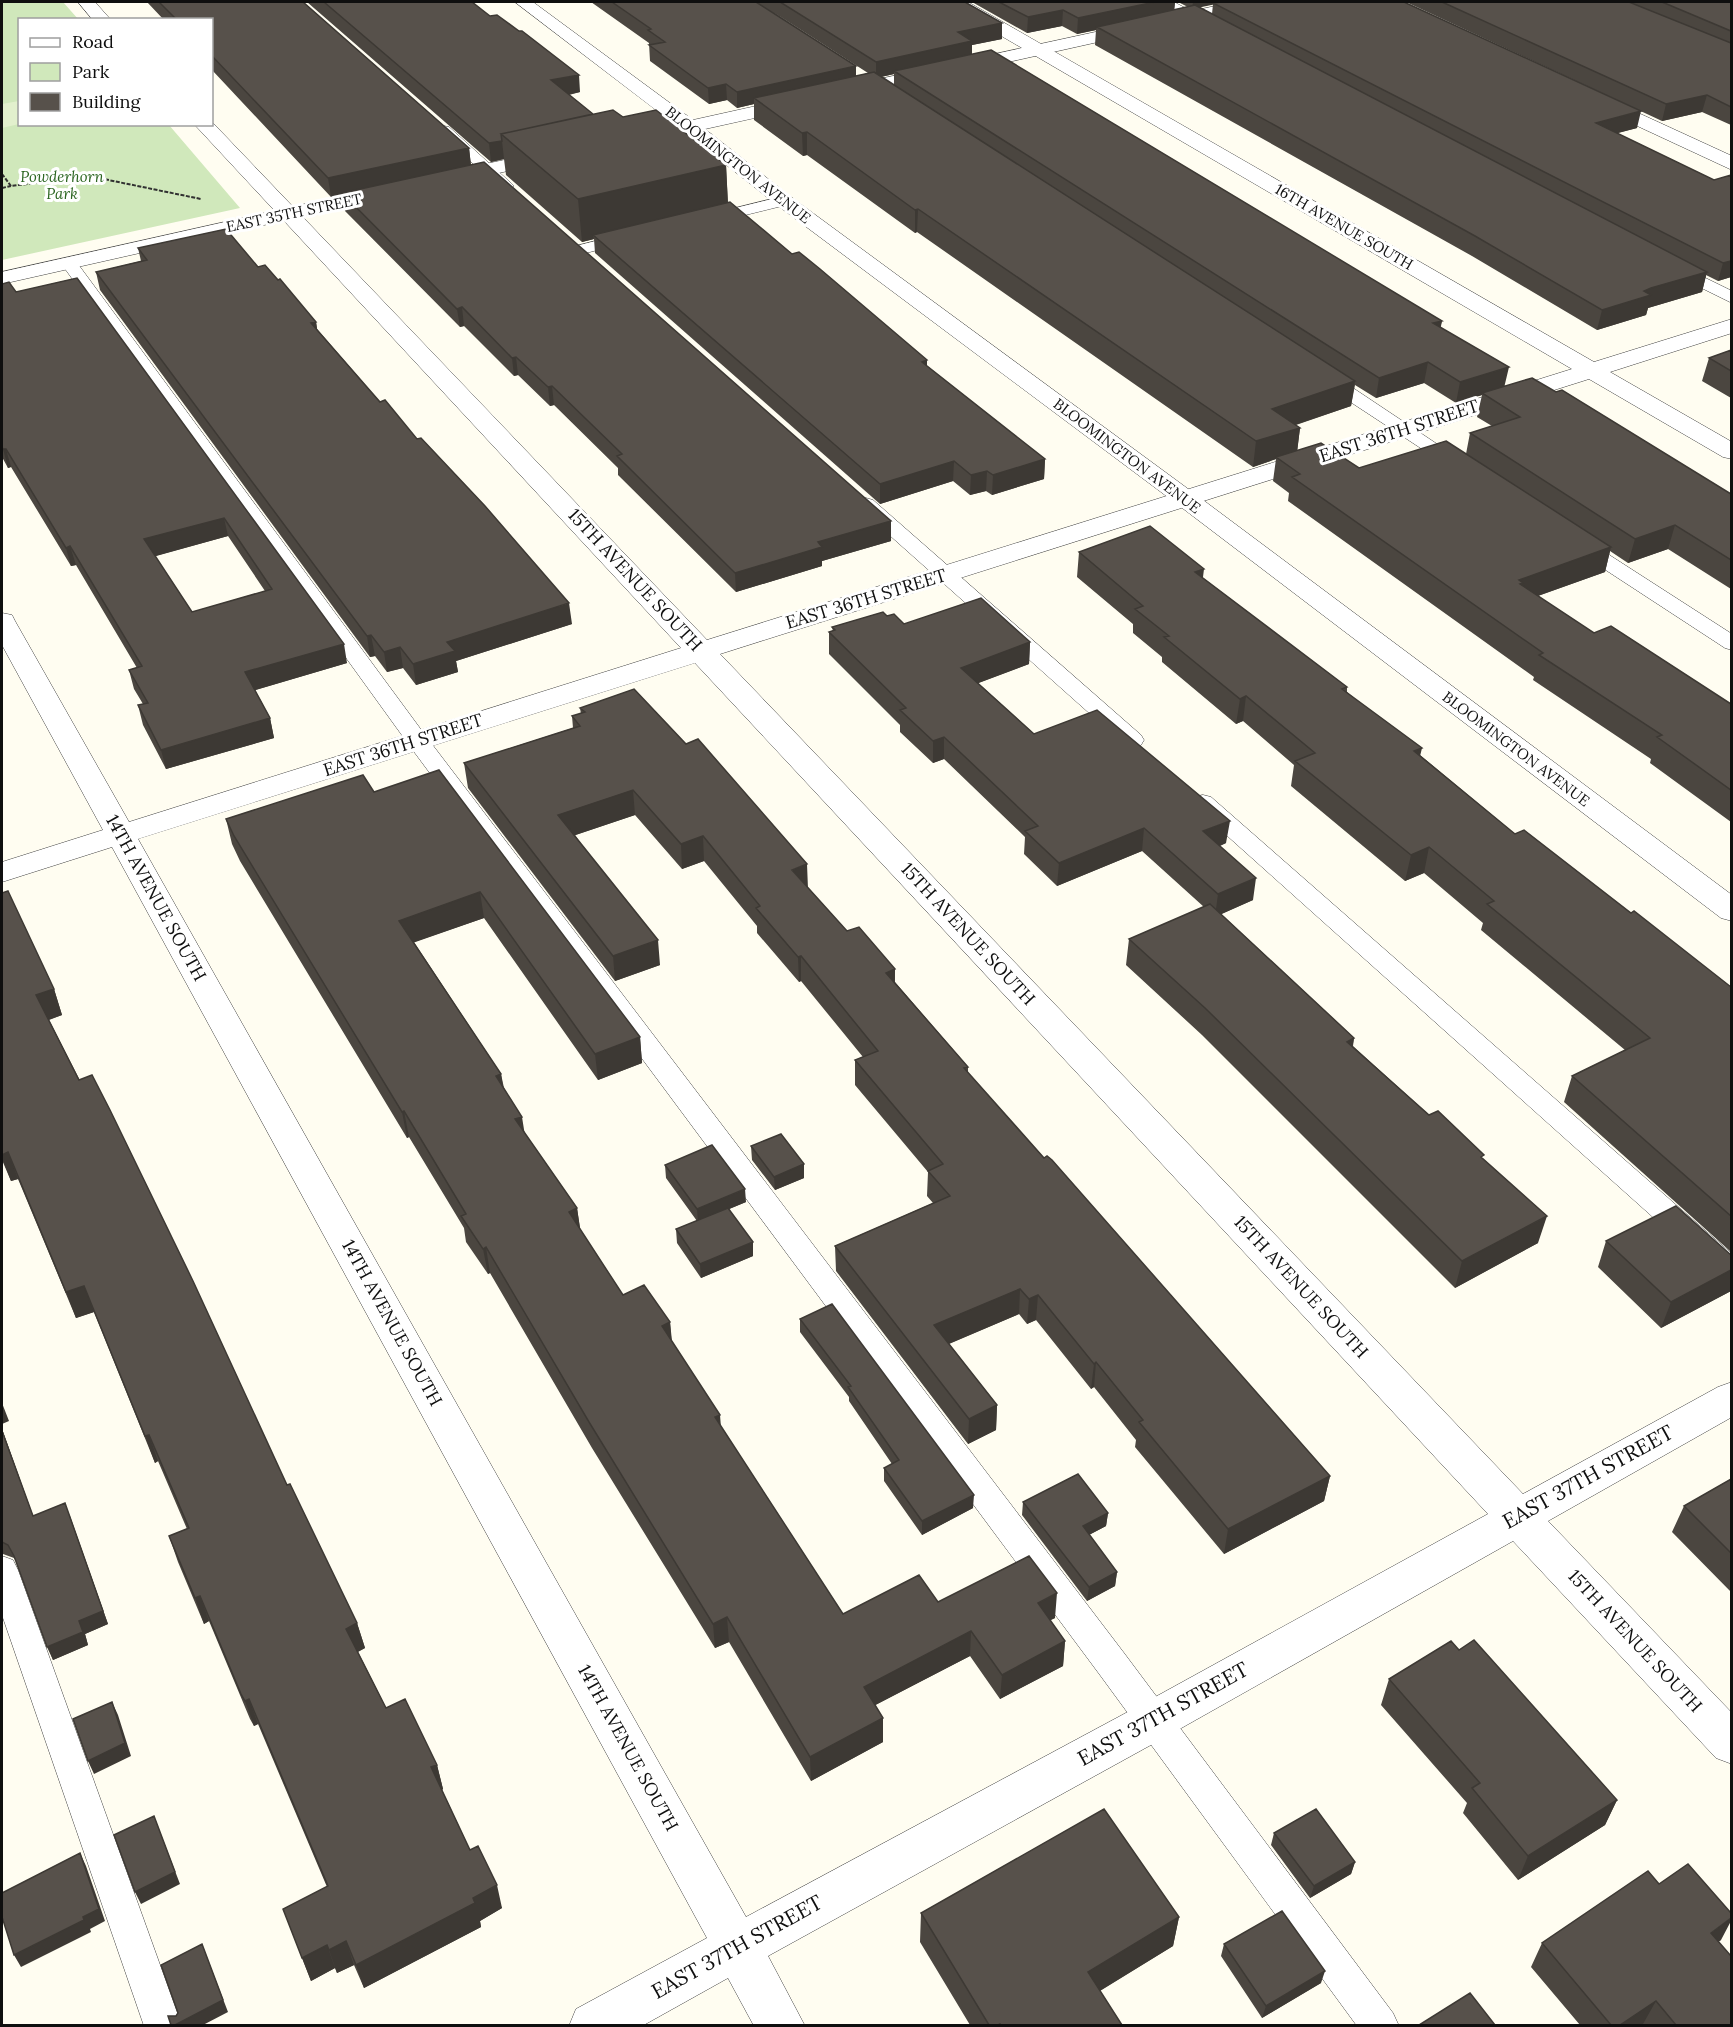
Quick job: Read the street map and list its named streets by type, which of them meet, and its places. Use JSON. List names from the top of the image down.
{
  "streets": {
    "street": [
      "BLOOMINGTON AVENUE",
      "EAST 35TH STREET",
      "16TH AVENUE SOUTH",
      "EAST 36TH STREET",
      "15TH AVENUE SOUTH",
      "14TH AVENUE SOUTH",
      "EAST 37TH STREET"
    ]
  },
  "crossings": [
    ["BLOOMINGTON AVENUE", "EAST 36TH STREET"],
    ["EAST 35TH STREET", "15TH AVENUE SOUTH"],
    ["16TH AVENUE SOUTH", "EAST 36TH STREET"],
    ["EAST 36TH STREET", "15TH AVENUE SOUTH"],
    ["EAST 36TH STREET", "14TH AVENUE SOUTH"],
    ["15TH AVENUE SOUTH", "EAST 37TH STREET"],
    ["14TH AVENUE SOUTH", "EAST 37TH STREET"]
  ],
  "parks": ["Powderhorn Park"],
  "legend": ["Road", "Park", "Building"]
}
